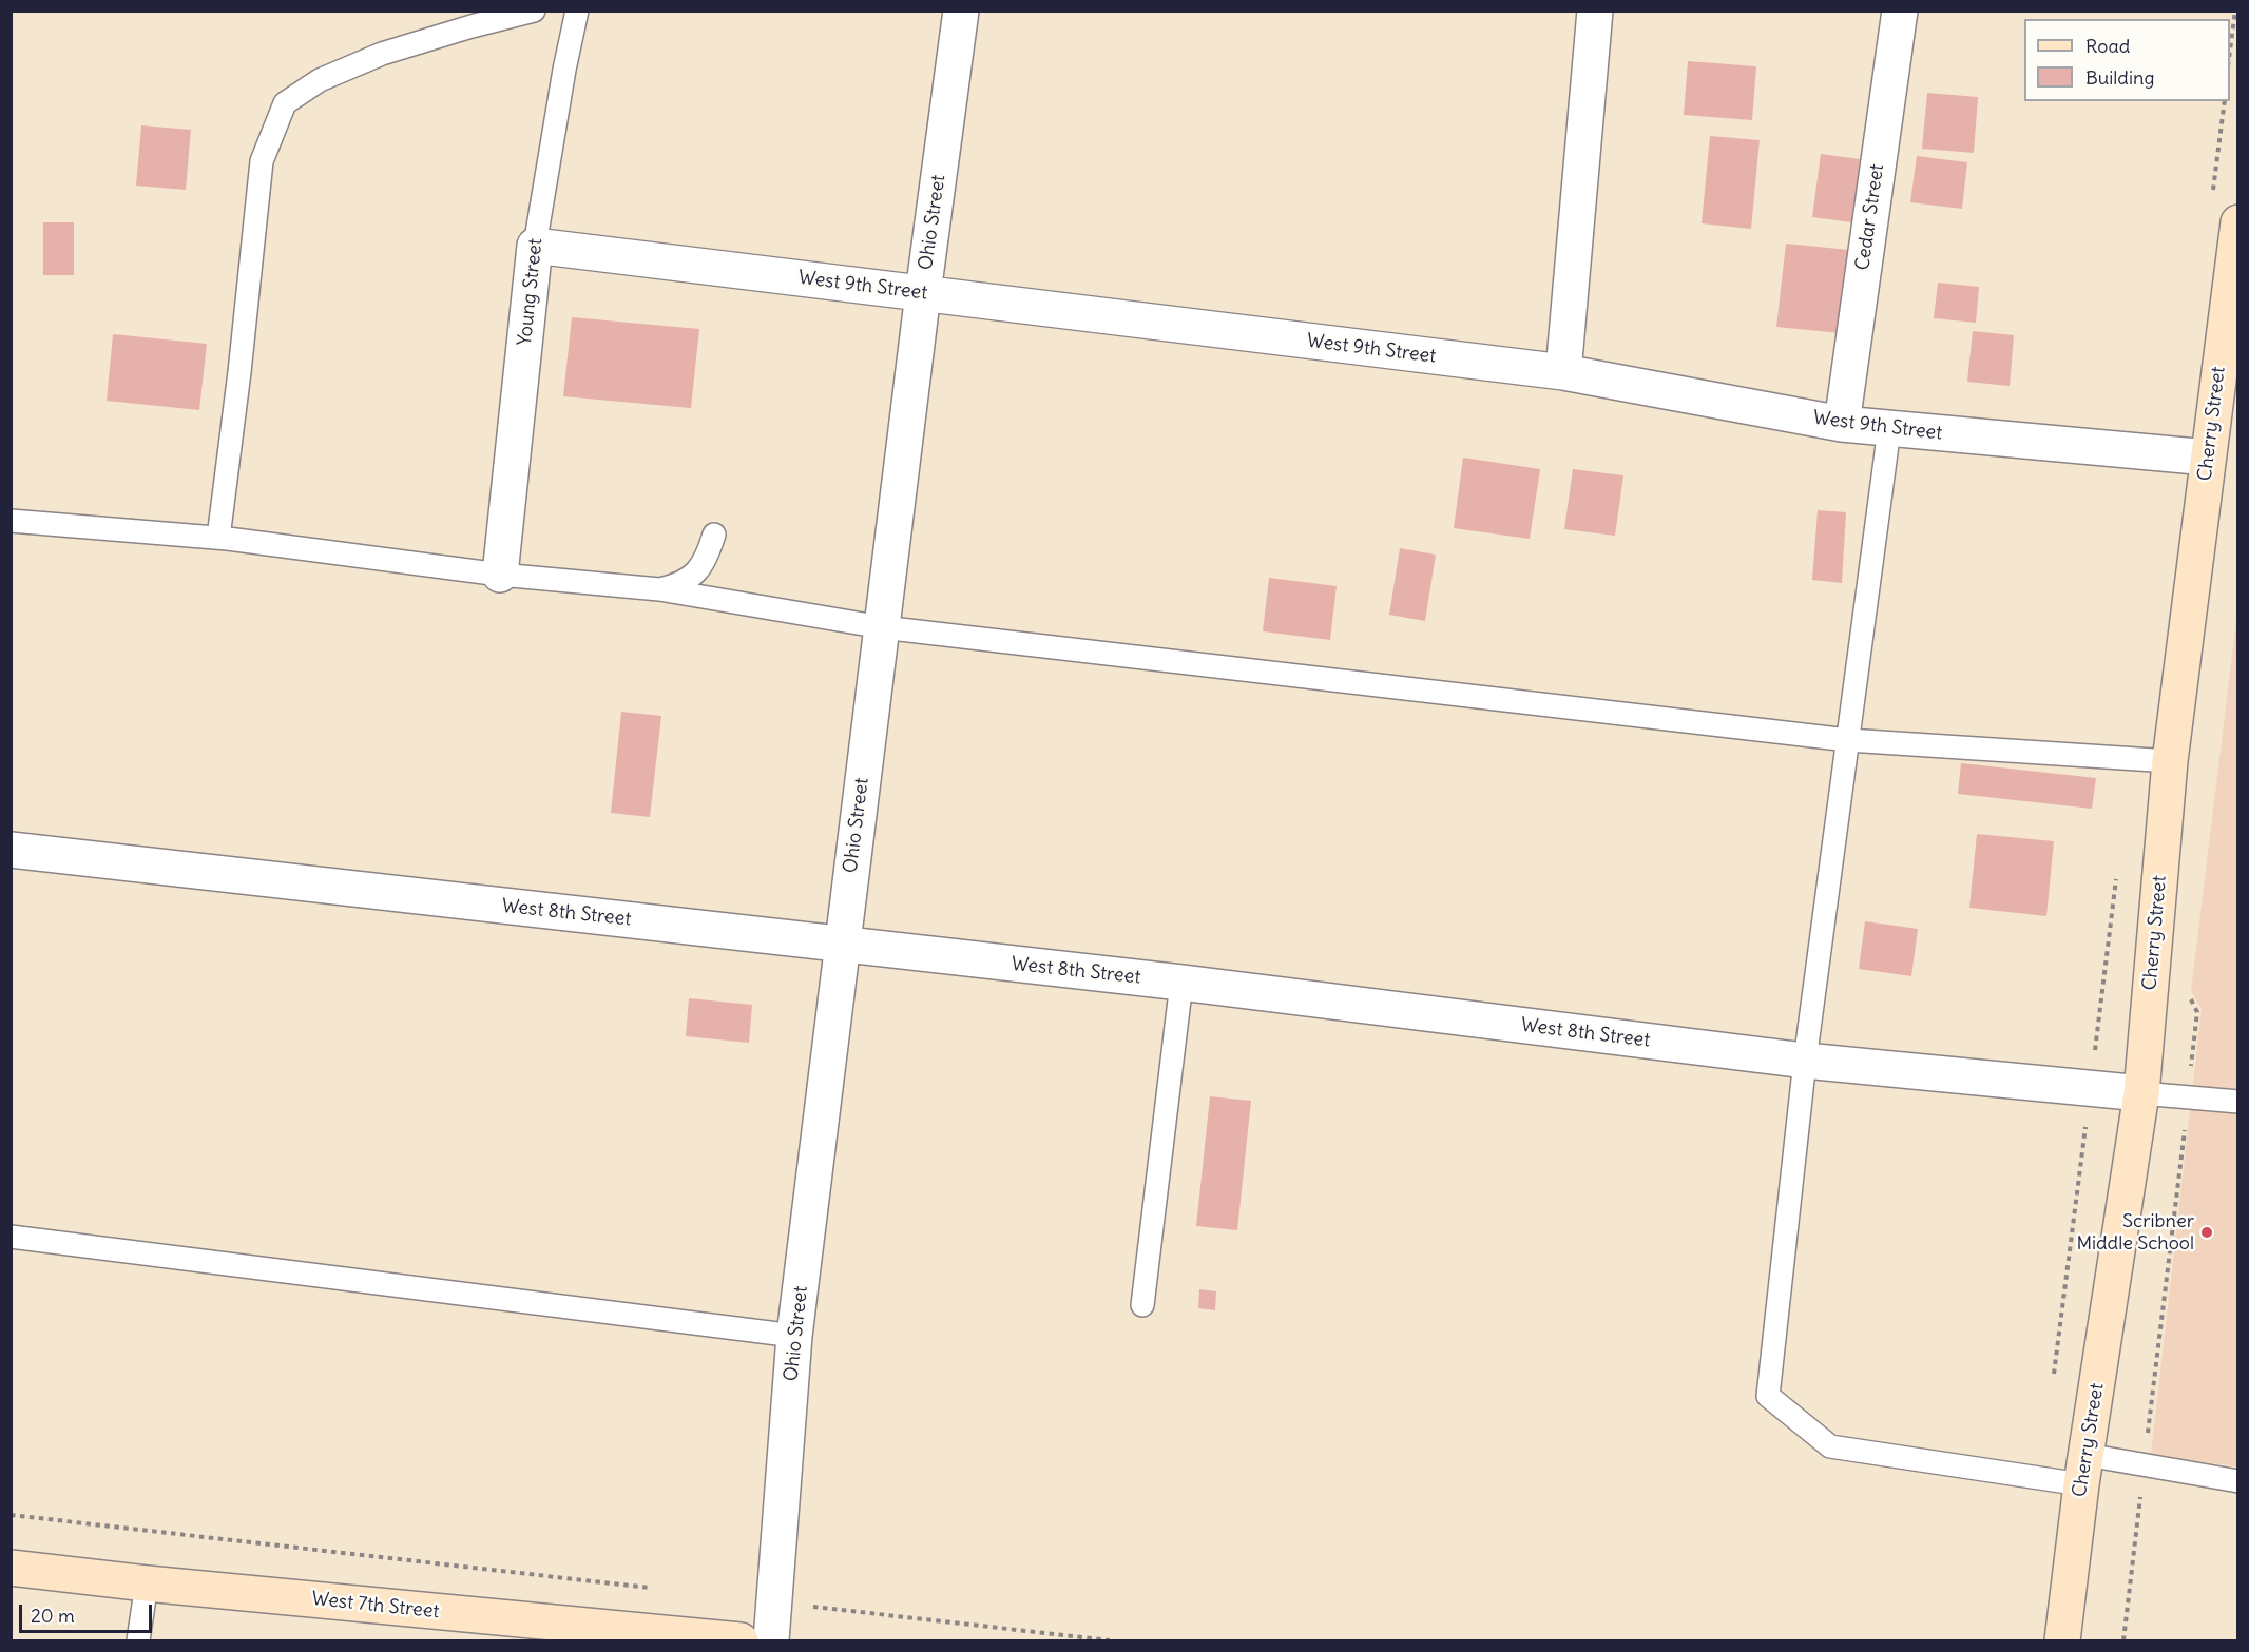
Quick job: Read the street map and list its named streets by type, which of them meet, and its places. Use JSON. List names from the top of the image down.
{
  "streets": {
    "street": [
      "Cedar Street",
      "Ohio Street",
      "West 9th Street",
      "Young Street",
      "Cherry Street",
      "West 8th Street",
      "West 7th Street"
    ]
  },
  "crossings": [
    ["Cedar Street", "West 9th Street"],
    ["Ohio Street", "West 9th Street"],
    ["Ohio Street", "West 8th Street"],
    ["West 9th Street", "Young Street"],
    ["West 9th Street", "Cherry Street"],
    ["Cherry Street", "West 8th Street"]
  ],
  "places": ["Scribner Middle School"],
  "legend": ["Road", "Building"],
  "scale_bar": "20 m"
}
